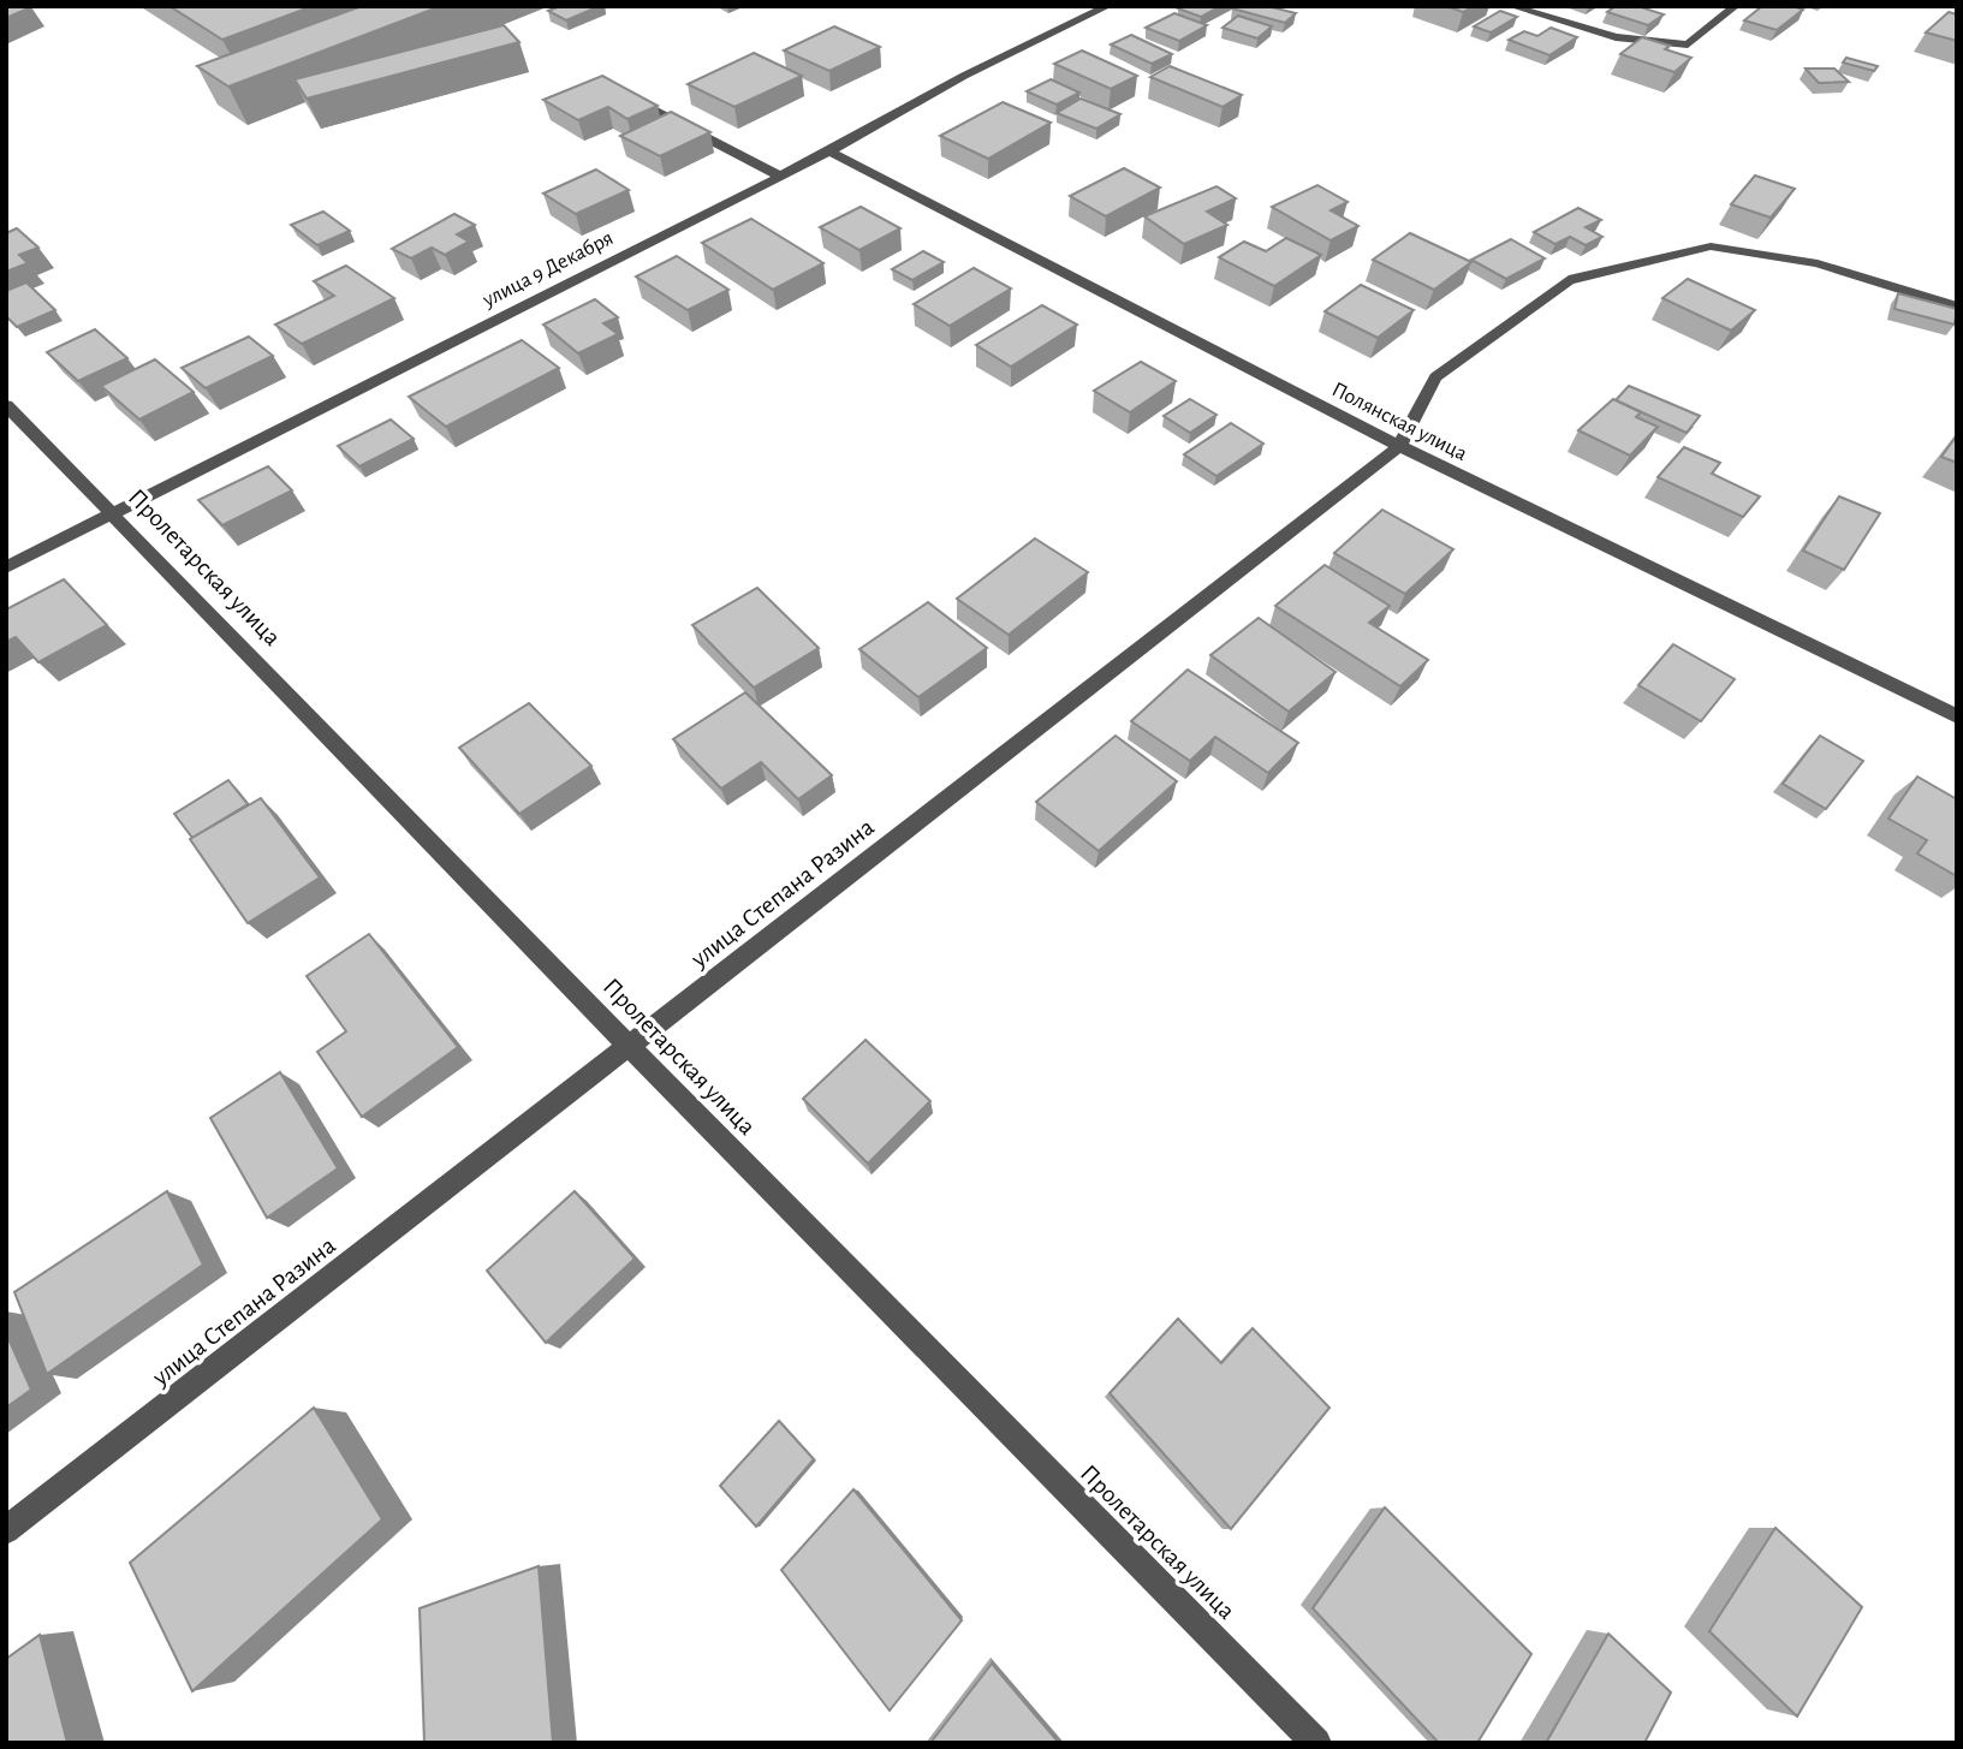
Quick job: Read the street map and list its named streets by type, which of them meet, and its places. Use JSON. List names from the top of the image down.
{
  "streets": {
    "street": [
      "улица 9 Декабря",
      "Полянская улица",
      "Пролетарская улица",
      "улица Степана Разина"
    ]
  },
  "crossings": [
    ["улица 9 Декабря", "Полянская улица"],
    ["улица 9 Декабря", "Пролетарская улица"],
    ["Полянская улица", "улица Степана Разина"],
    ["Пролетарская улица", "улица Степана Разина"]
  ]
}
